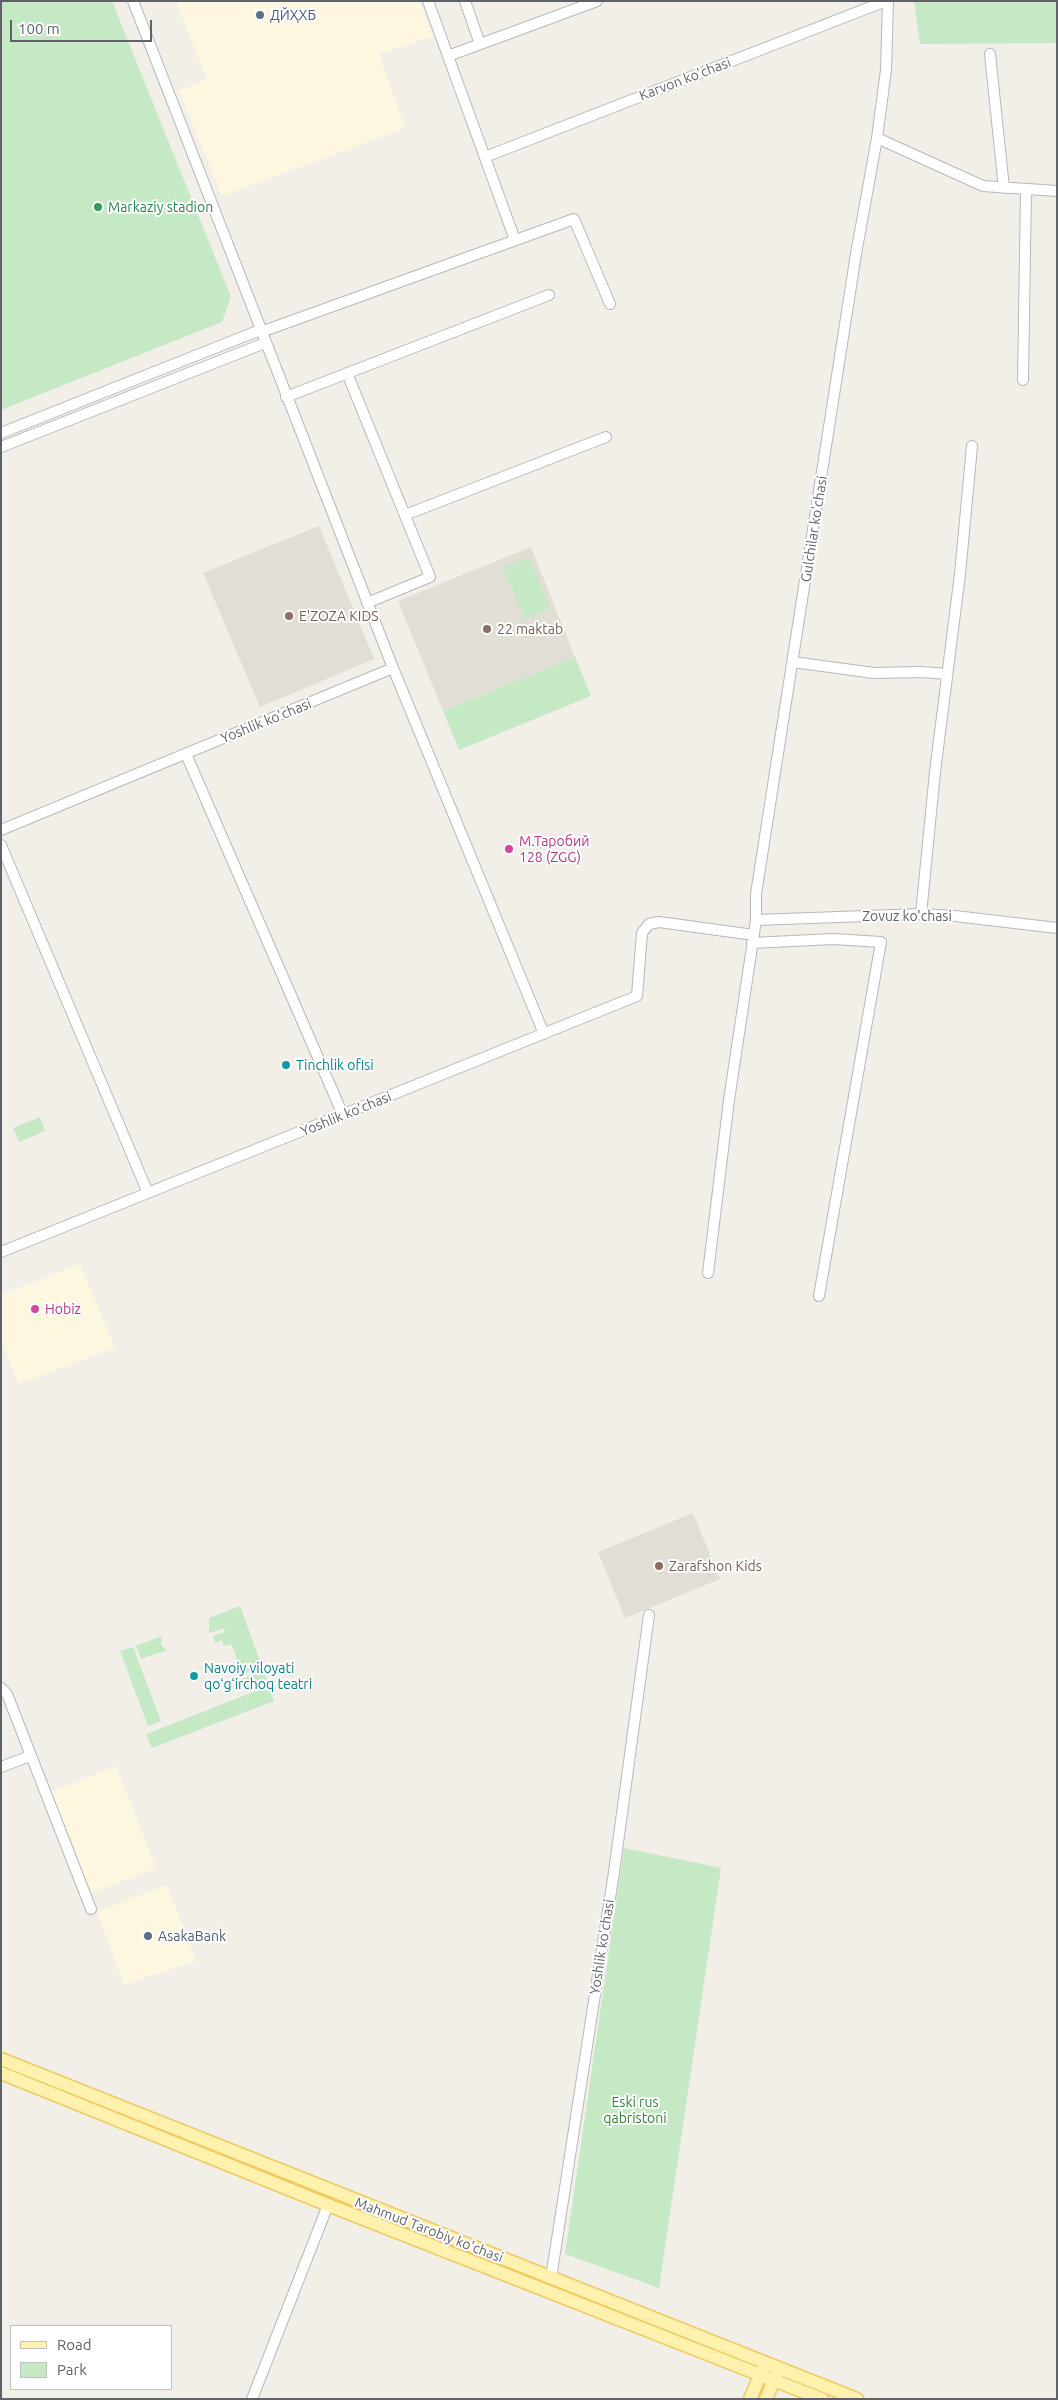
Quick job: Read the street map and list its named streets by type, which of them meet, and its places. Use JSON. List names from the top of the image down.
{
  "streets": {
    "main road": ["Mahmud Tarobiy ko'chasi"],
    "street": [
      "Karvon ko'chasi",
      "Gulchilar ko'chasi",
      "Yoshlik ko'chasi",
      "Zovuz ko'chasi"
    ]
  },
  "crossings": [
    ["Karvon ko'chasi", "Gulchilar ko'chasi"],
    ["Gulchilar ko'chasi", "Yoshlik ko'chasi"],
    ["Gulchilar ko'chasi", "Zovuz ko'chasi"],
    ["Yoshlik ko'chasi", "Mahmud Tarobiy ko'chasi"]
  ],
  "parks": ["Eski rus qabristoni"],
  "places": [
    "ДЙҲХБ",
    "Markaziy stadion",
    "E'ZOZA KIDS",
    "22 maktab",
    "М.Таробий 128 (ZGG)",
    "Tinchlik ofisi",
    "Hobiz",
    "Zarafshon Kids",
    "Navoiy viloyati qoʻgʻirchoq teatri",
    "AsakaBank"
  ],
  "legend": ["Road", "Park"],
  "scale_bar": "100 m"
}
